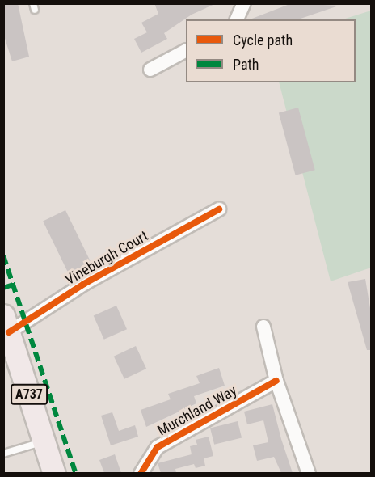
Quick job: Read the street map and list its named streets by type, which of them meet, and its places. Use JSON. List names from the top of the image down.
{
  "streets": {
    "main road": ["A737"],
    "street": ["Vineburgh Court", "Murchland Way"]
  },
  "crossings": [
    ["Vineburgh Court", "A737"]
  ],
  "legend": ["Cycle path", "Path"]
}
